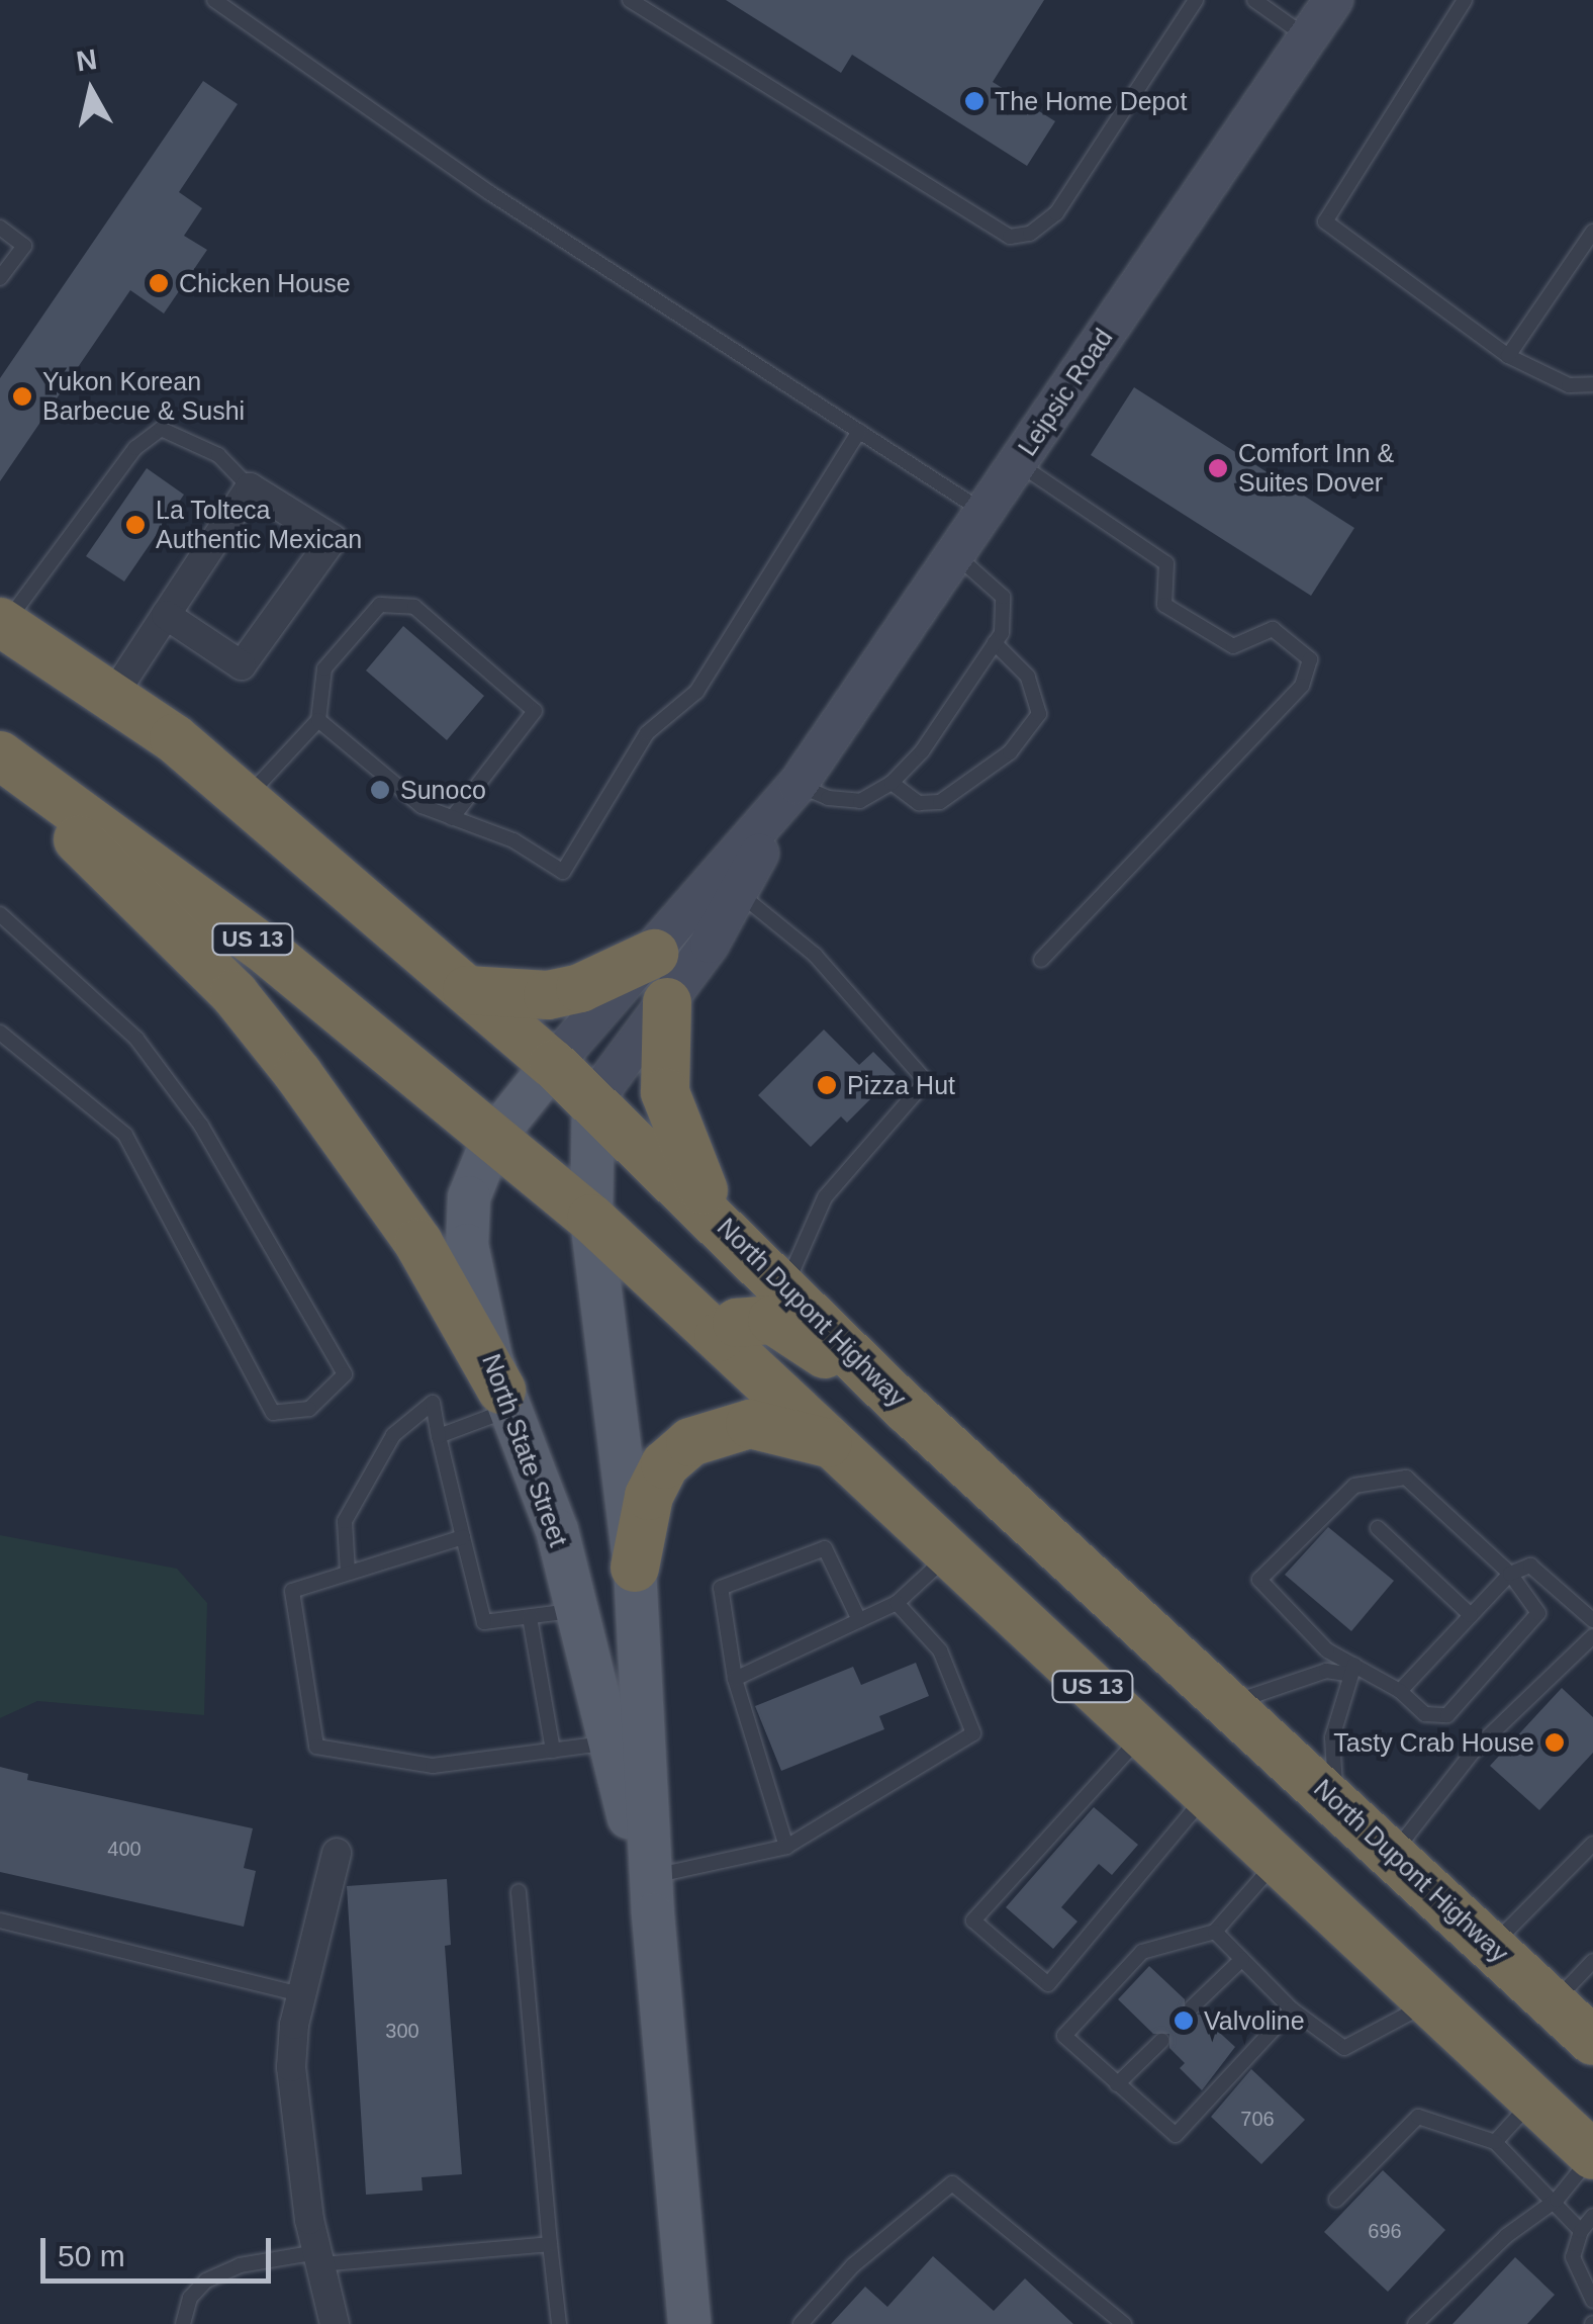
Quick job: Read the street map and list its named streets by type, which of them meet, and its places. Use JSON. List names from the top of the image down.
{
  "streets": {
    "highway": ["US 13", "North Dupont Highway"],
    "main road": ["North State Street"],
    "street": ["Leipsic Road"]
  },
  "crossings": [
    ["Leipsic Road", "North Dupont Highway"],
    ["Leipsic Road", "North State Street"],
    ["US 13", "North State Street"],
    ["North Dupont Highway", "North State Street"]
  ],
  "places": [
    "The Home Depot",
    "Chicken House",
    "Yukon Korean Barbecue & Sushi",
    "Comfort Inn & Suites Dover",
    "La Tolteca Authentic Mexican",
    "Sunoco",
    "Pizza Hut",
    "Tasty Crab House",
    "Valvoline"
  ],
  "house_numbers": [
    "400",
    "300",
    "706",
    "696"
  ],
  "scale_bar": "50 m",
  "north": "top"
}
